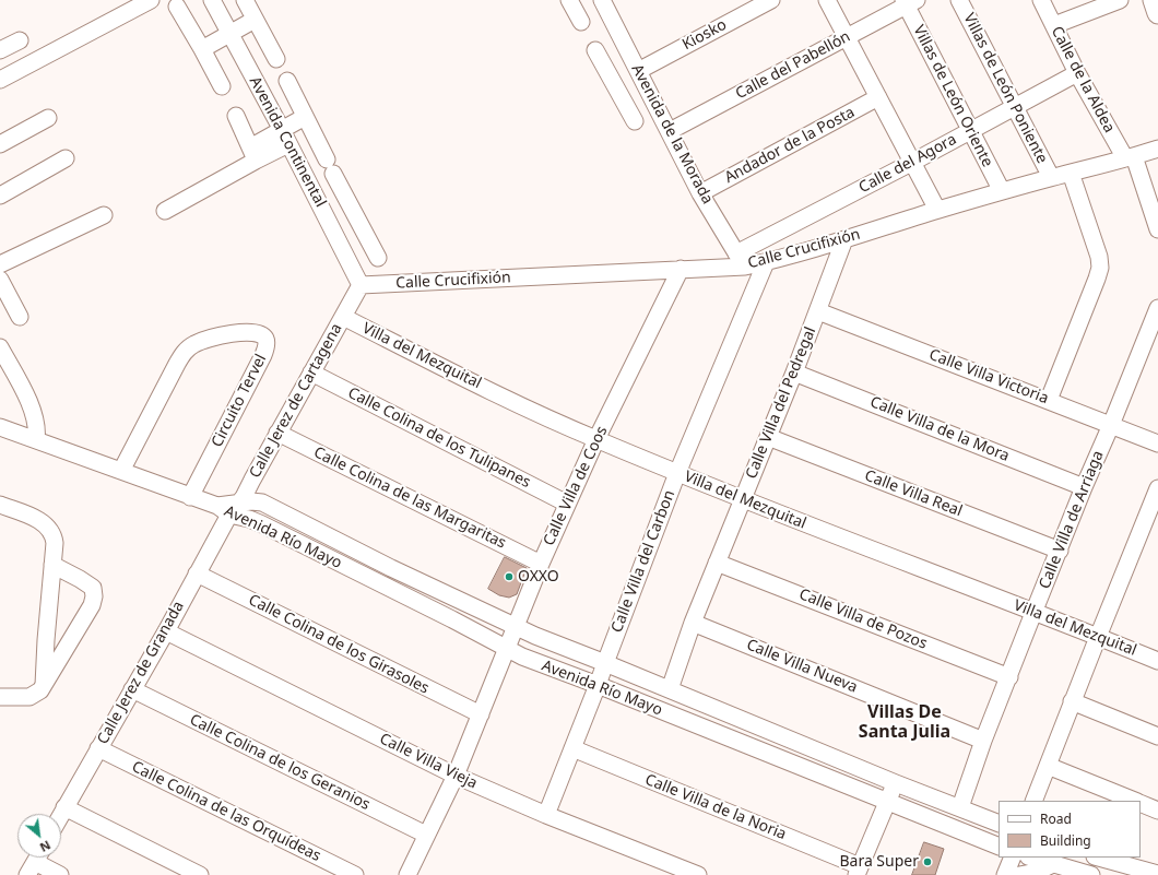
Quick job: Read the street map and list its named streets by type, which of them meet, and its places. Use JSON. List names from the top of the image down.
{
  "streets": {
    "street": [
      "Kiosko",
      "Calle del Pabellón",
      "Calle de la Aldea",
      "Villas de León Poniente",
      "Villas de León Oriente",
      "Avenida de la Morada",
      "Avenida Continental",
      "Andador de la Posta",
      "Calle del Agora",
      "Calle Crucifixión",
      "Villa del Mezquital",
      "Calle Villa Victoria",
      "Circuito Tervel",
      "Calle Jerez de Cartagena",
      "Calle Villa del Pedregal",
      "Calle Villa de la Mora",
      "Calle Colina de los Tulipanes",
      "Calle Villa de Coos",
      "Calle Villa Real",
      "Calle Colina de las Margaritas",
      "Calle Villa de Arriaga",
      "Avenida Río Mayo",
      "Calle Villa del Carbon",
      "Calle Villa de Pozos",
      "Calle Colina de los Girasoles",
      "Calle Villa Nueva",
      "Calle Jerez de Granada",
      "Calle Villa Vieja",
      "Calle Colina de los Geranios",
      "Calle Villa de la Noria",
      "Calle Colina de las Orquídeas"
    ]
  },
  "crossings": [
    ["Kiosko", "Avenida de la Morada"],
    ["Calle del Pabellón", "Villas de León Oriente"],
    ["Calle del Pabellón", "Avenida de la Morada"],
    ["Calle de la Aldea", "Calle del Agora"],
    ["Calle de la Aldea", "Calle Crucifixión"],
    ["Villas de León Poniente", "Calle del Agora"],
    ["Villas de León Poniente", "Calle Crucifixión"],
    ["Villas de León Oriente", "Calle del Agora"],
    ["Villas de León Oriente", "Calle Crucifixión"],
    ["Avenida de la Morada", "Andador de la Posta"],
    ["Avenida de la Morada", "Calle del Agora"],
    ["Avenida de la Morada", "Calle Crucifixión"],
    ["Avenida Continental", "Calle Crucifixión"],
    ["Avenida Continental", "Calle Jerez de Cartagena"],
    ["Calle del Agora", "Calle Crucifixión"],
    ["Calle Crucifixión", "Calle Jerez de Cartagena"],
    ["Calle Crucifixión", "Calle Villa del Pedregal"],
    ["Calle Crucifixión", "Calle Villa de Coos"],
    ["Calle Crucifixión", "Calle Villa del Carbon"],
    ["Villa del Mezquital", "Calle Jerez de Cartagena"],
    ["Villa del Mezquital", "Calle Villa del Pedregal"],
    ["Villa del Mezquital", "Calle Villa de Coos"],
    ["Villa del Mezquital", "Calle Villa de Arriaga"],
    ["Villa del Mezquital", "Calle Villa del Carbon"],
    ["Calle Villa Victoria", "Calle Villa del Pedregal"],
    ["Calle Villa Victoria", "Calle Villa de Arriaga"],
    ["Circuito Tervel", "Avenida Río Mayo"],
    ["Calle Jerez de Cartagena", "Calle Colina de los Tulipanes"],
    ["Calle Jerez de Cartagena", "Calle Colina de las Margaritas"],
    ["Calle Jerez de Cartagena", "Avenida Río Mayo"],
    ["Calle Jerez de Cartagena", "Calle Jerez de Granada"],
    ["Calle Villa del Pedregal", "Calle Villa de la Mora"],
    ["Calle Villa del Pedregal", "Calle Villa Real"],
    ["Calle Villa del Pedregal", "Avenida Río Mayo"],
    ["Calle Villa del Pedregal", "Calle Villa de Pozos"],
    ["Calle Villa del Pedregal", "Calle Villa Nueva"],
    ["Calle Villa de la Mora", "Calle Villa de Arriaga"],
    ["Calle Colina de los Tulipanes", "Calle Villa de Coos"],
    ["Calle Villa de Coos", "Calle Colina de las Margaritas"],
    ["Calle Villa de Coos", "Avenida Río Mayo"],
    ["Calle Villa de Coos", "Calle Colina de los Girasoles"],
    ["Calle Villa de Coos", "Calle Villa Vieja"],
    ["Calle Villa de Coos", "Calle Colina de los Geranios"],
    ["Calle Villa Real", "Calle Villa de Arriaga"],
    ["Calle Villa de Arriaga", "Avenida Río Mayo"],
    ["Calle Villa de Arriaga", "Calle Villa de Pozos"],
    ["Calle Villa de Arriaga", "Calle Villa Nueva"],
    ["Avenida Río Mayo", "Calle Villa del Carbon"],
    ["Avenida Río Mayo", "Calle Jerez de Granada"],
    ["Calle Villa del Carbon", "Calle Villa Vieja"],
    ["Calle Villa del Carbon", "Calle Villa de la Noria"],
    ["Calle Colina de los Girasoles", "Calle Jerez de Granada"],
    ["Calle Jerez de Granada", "Calle Villa Vieja"],
    ["Calle Jerez de Granada", "Calle Colina de los Geranios"],
    ["Calle Jerez de Granada", "Calle Colina de las Orquídeas"]
  ],
  "districts": ["Villas De Santa Julia"],
  "places": ["OXXO", "Bara Super"],
  "legend": ["Road", "Building"],
  "north": "bottom right"
}
